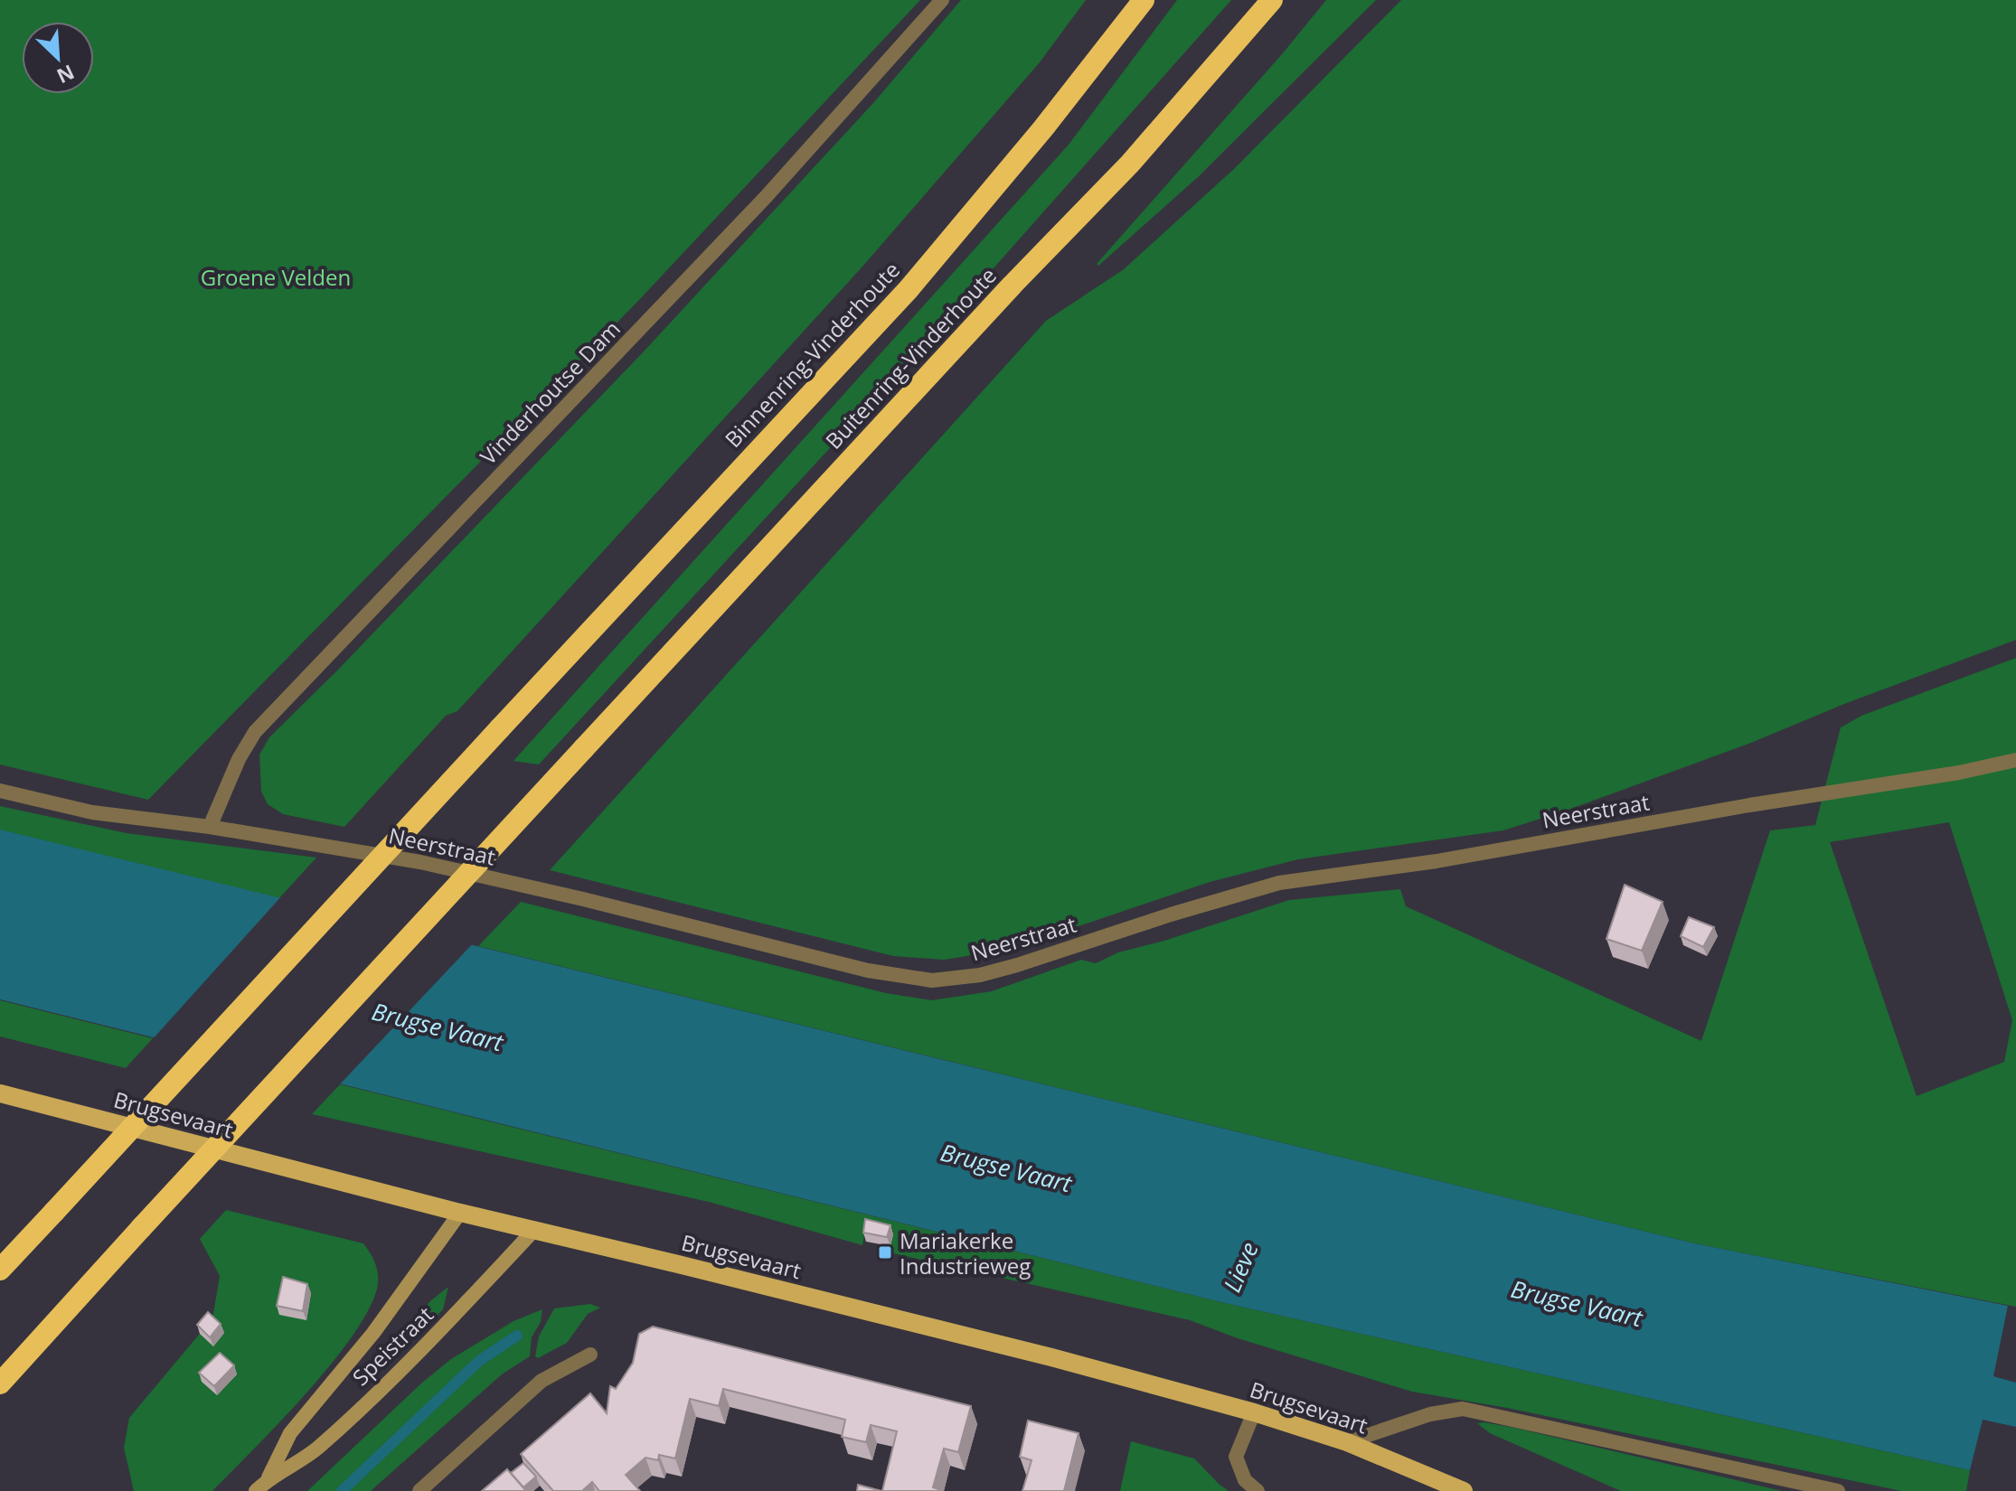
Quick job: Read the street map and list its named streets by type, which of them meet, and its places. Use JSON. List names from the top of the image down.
{
  "streets": {
    "highway": ["Binnenring-Vinderhoute", "Buitenring-Vinderhoute"],
    "main road": ["Brugsevaart"],
    "street": ["Vinderhoutse Dam", "Neerstraat", "Speistraat"]
  },
  "crossings": [
    ["Vinderhoutse Dam", "Neerstraat"],
    ["Brugsevaart", "Speistraat"]
  ],
  "water": ["Brugse Vaart", "Lieve"],
  "parks": ["Groene Velden"],
  "places": {
    "transit": ["Mariakerke Industrieweg"]
  },
  "north": "bottom right"
}
